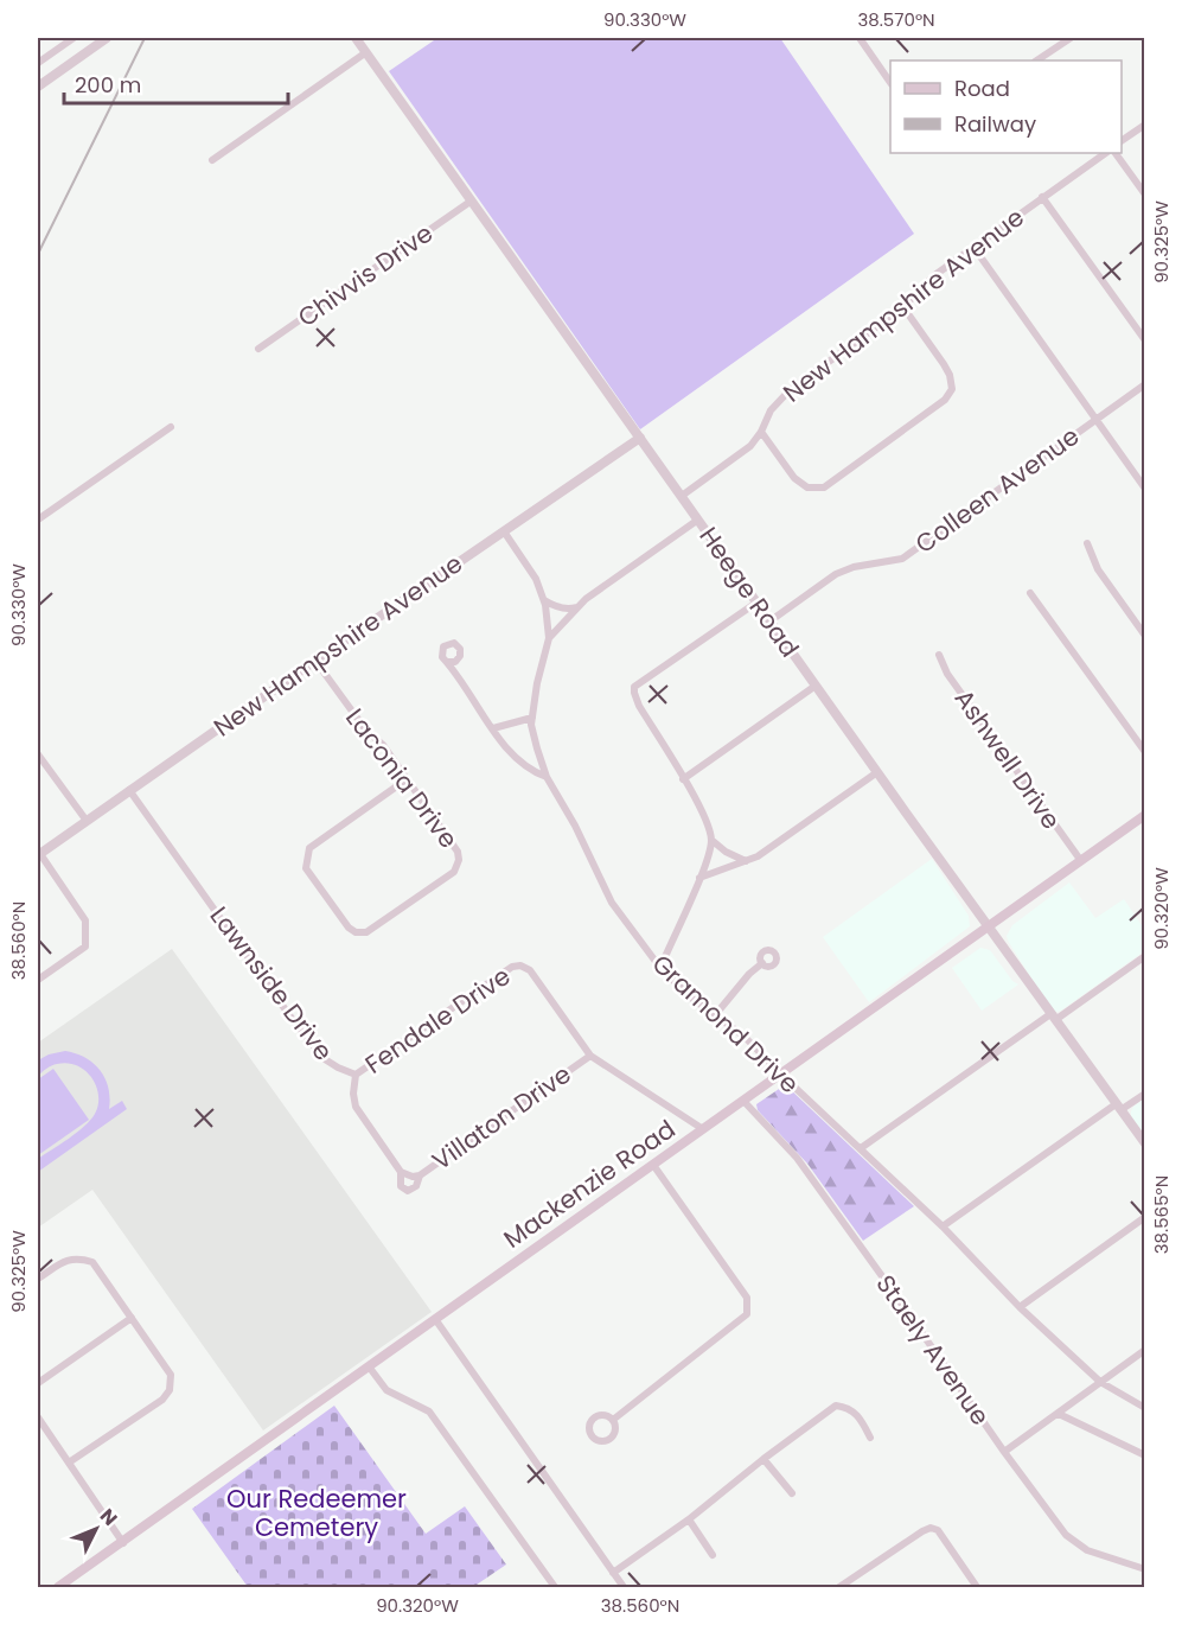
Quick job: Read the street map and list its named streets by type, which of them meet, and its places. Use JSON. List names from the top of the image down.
{
  "streets": {
    "main road": ["Mackenzie Road"],
    "street": [
      "Chivvis Drive",
      "New Hampshire Avenue",
      "Colleen Avenue",
      "Heege Road",
      "Ashwell Drive",
      "Laconia Drive",
      "Lawnside Drive",
      "Fendale Drive",
      "Gramond Drive",
      "Villaton Drive",
      "Staely Avenue"
    ]
  },
  "crossings": [
    ["Chivvis Drive", "Heege Road"],
    ["New Hampshire Avenue", "Heege Road"],
    ["New Hampshire Avenue", "Laconia Drive"],
    ["New Hampshire Avenue", "Lawnside Drive"],
    ["New Hampshire Avenue", "Gramond Drive"],
    ["Colleen Avenue", "Heege Road"],
    ["Heege Road", "Mackenzie Road"],
    ["Ashwell Drive", "Mackenzie Road"],
    ["Lawnside Drive", "Fendale Drive"],
    ["Lawnside Drive", "Villaton Drive"],
    ["Fendale Drive", "Villaton Drive"],
    ["Gramond Drive", "Mackenzie Road"],
    ["Mackenzie Road", "Staely Avenue"]
  ],
  "parks": ["Our Redeemer Cemetery"],
  "legend": ["Road", "Railway"],
  "scale_bar": "200 m",
  "north": "top right",
  "coordinates": [
    "90.330°W",
    "38.570°N",
    "90.325°W",
    "90.320°W",
    "38.560°N",
    "38.565°N"
  ]
}
